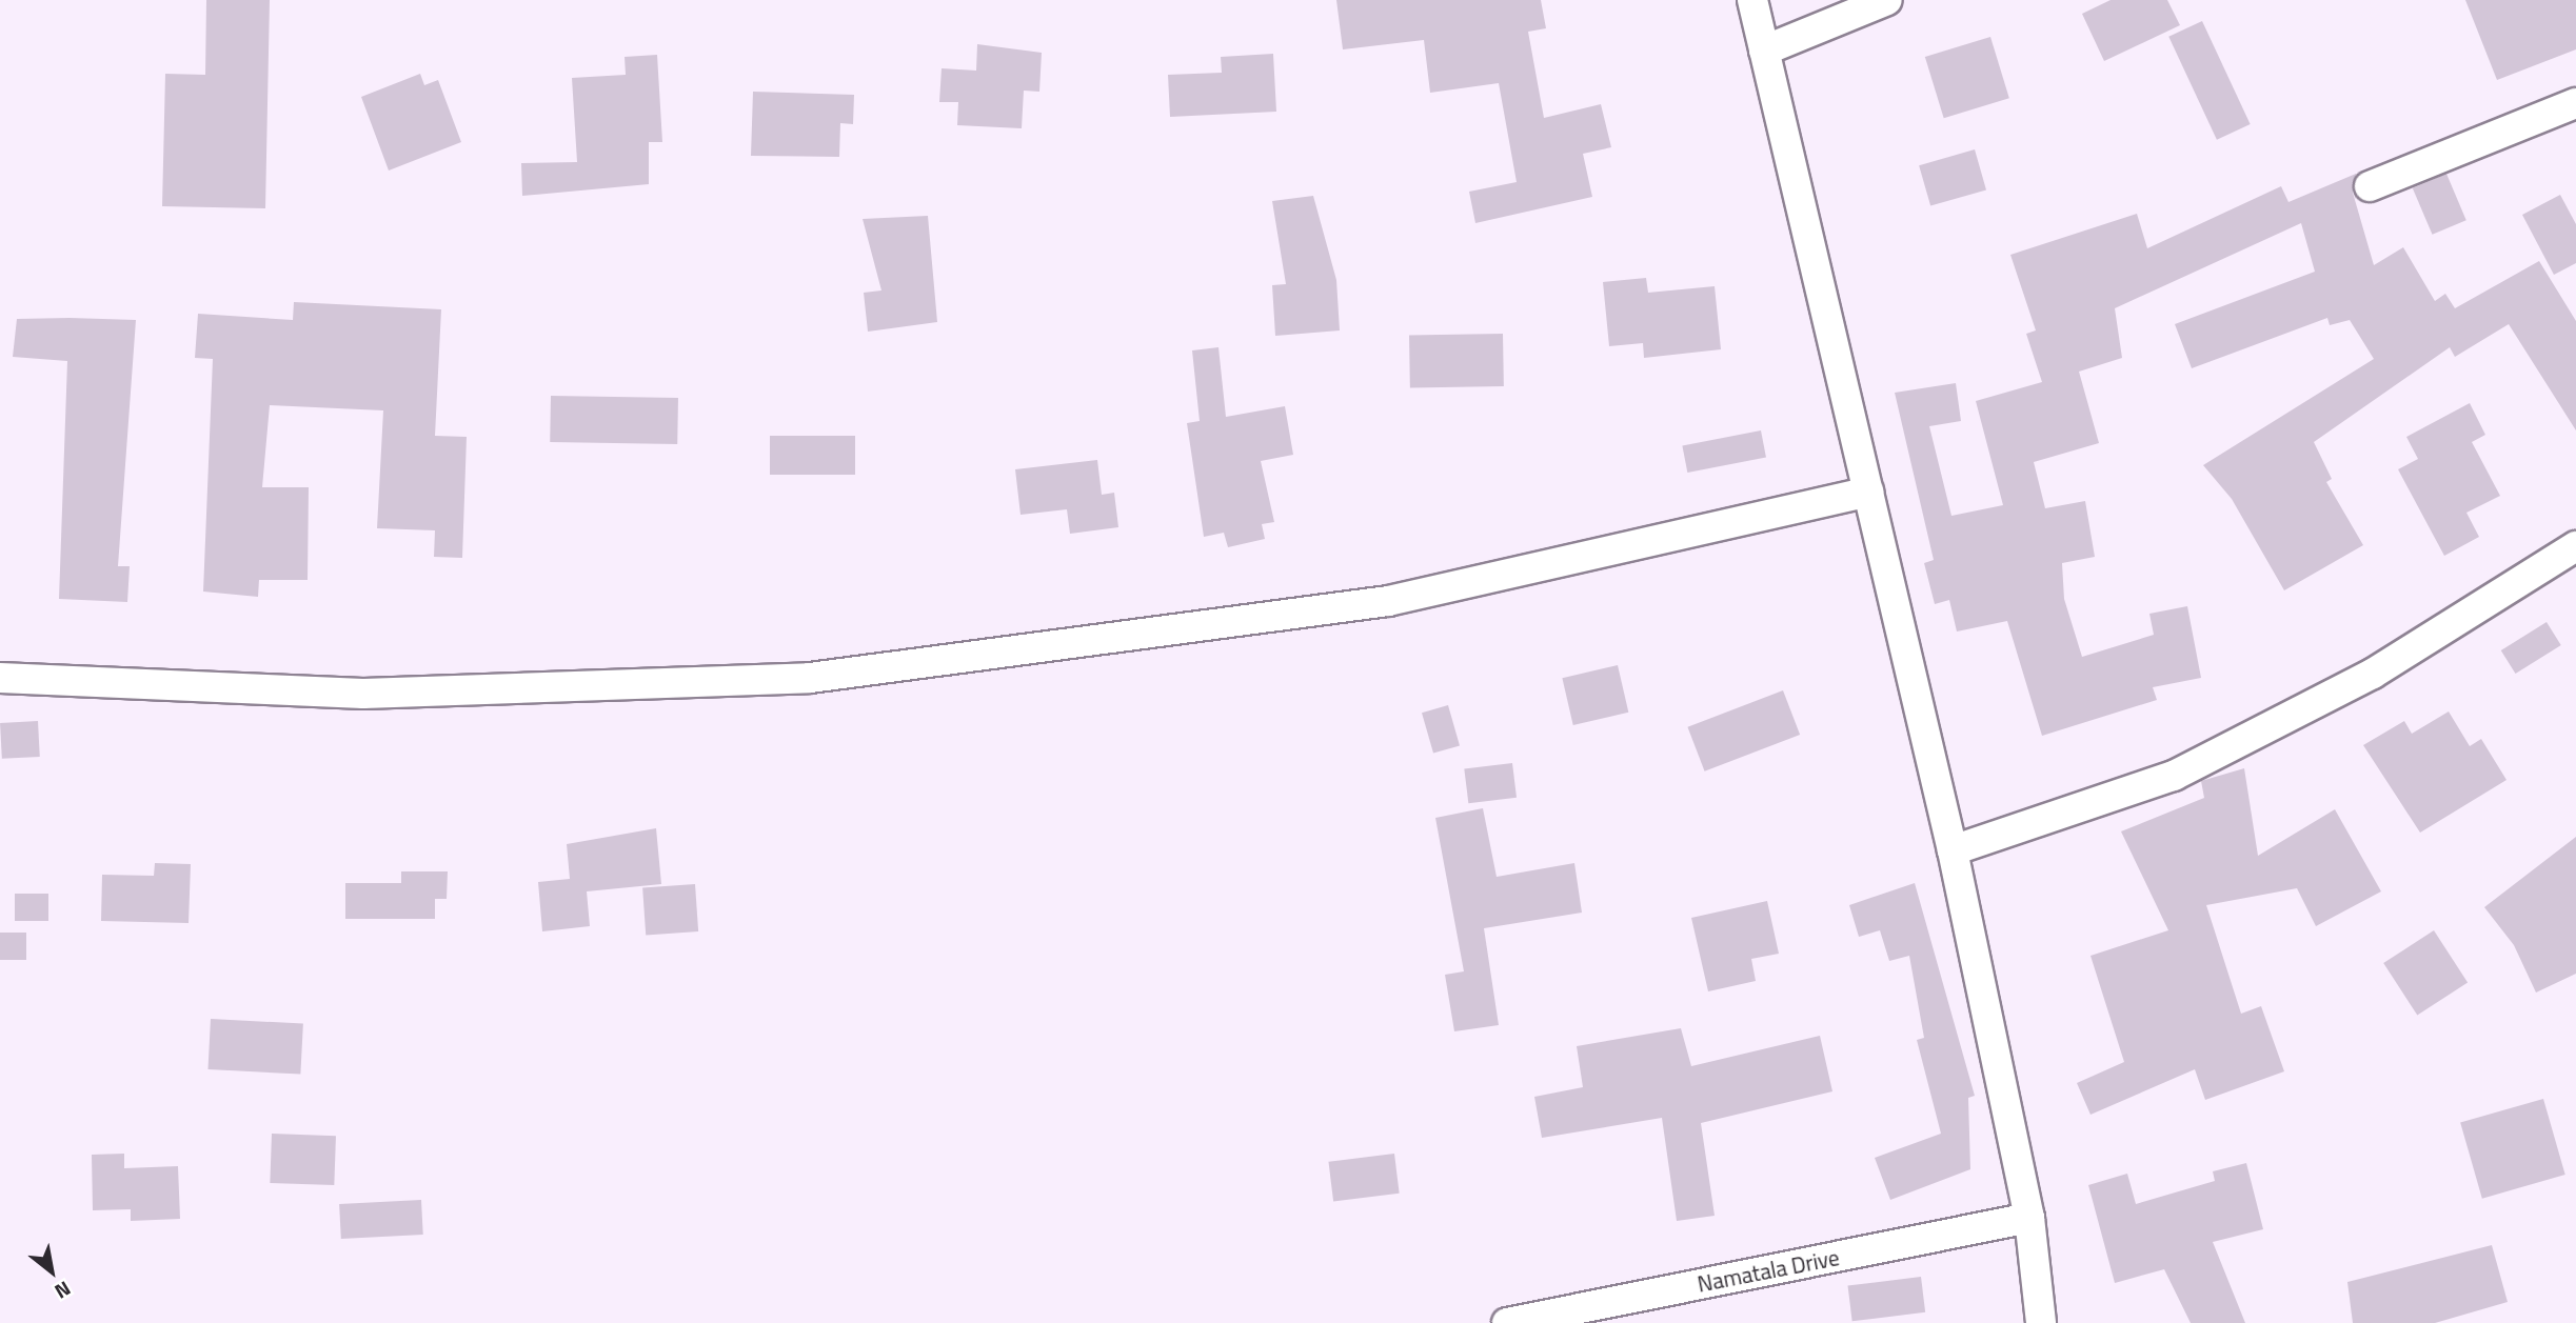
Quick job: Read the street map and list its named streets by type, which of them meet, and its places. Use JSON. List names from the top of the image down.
{
  "streets": {
    "street": ["Namatala Drive"]
  },
  "north": "bottom right"
}
